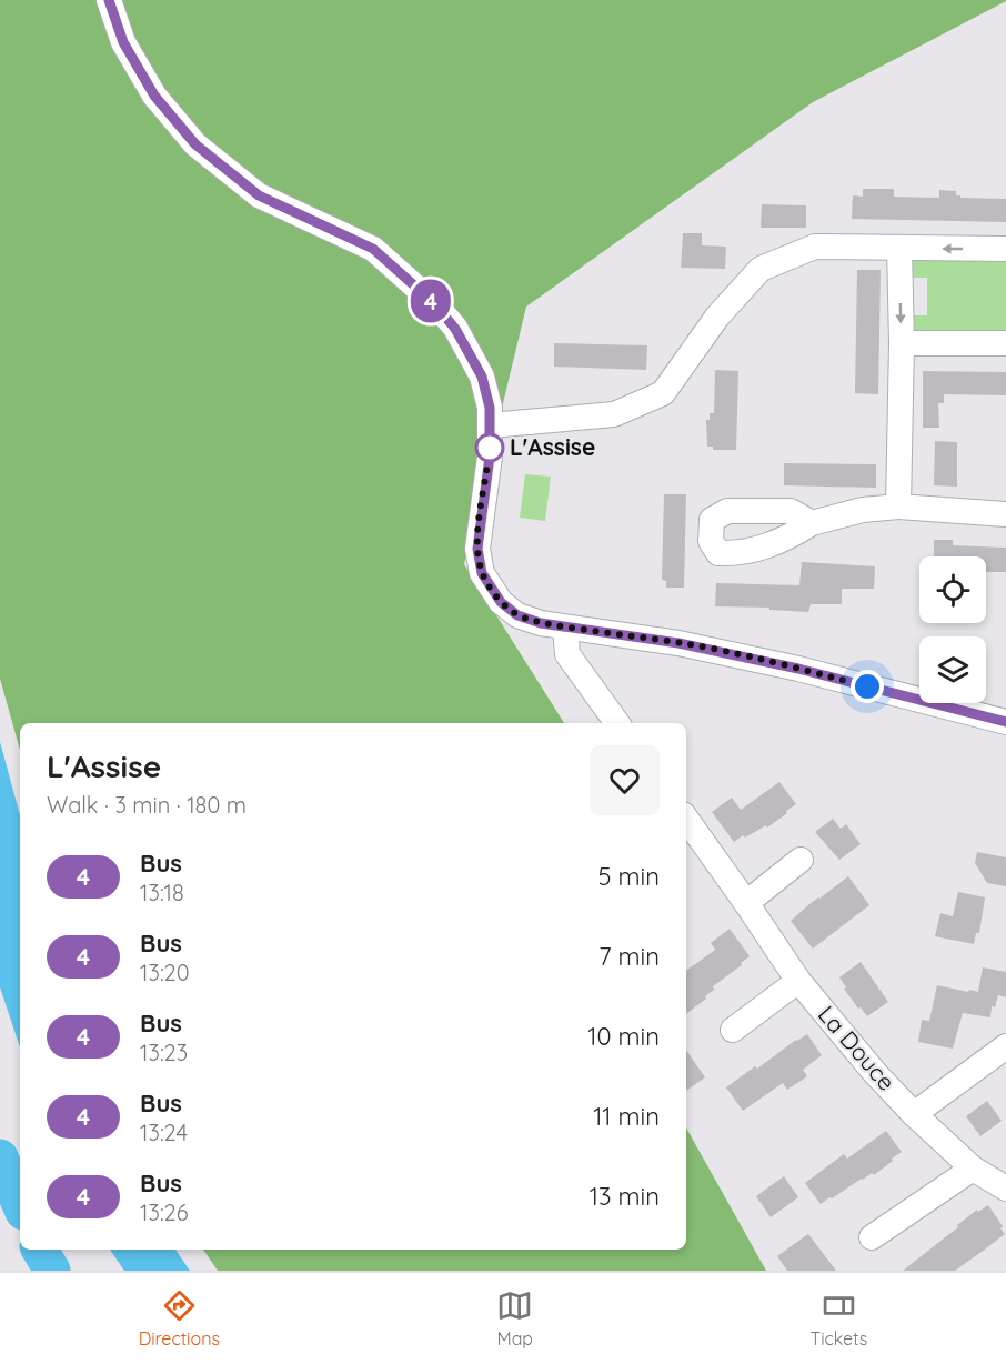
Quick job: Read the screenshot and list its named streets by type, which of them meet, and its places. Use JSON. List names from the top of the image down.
{
  "streets": {
    "street": ["La Douce"]
  },
  "places": ["L'Assise"],
  "lines": ["bus line 4"],
  "page": {
    "on_map": "4",
    "heading": ["L'Assise", "Walk · 3 min · 180 m"],
    "list": [
      {
        "mark": "4",
        "name": "Bus",
        "note": "13:18",
        "value": "5 min"
      },
      {
        "mark": "4",
        "name": "Bus",
        "note": "13:20",
        "value": "7 min"
      },
      {
        "mark": "4",
        "name": "Bus",
        "note": "13:23",
        "value": "10 min"
      },
      {
        "mark": "4",
        "name": "Bus",
        "note": "13:24",
        "value": "11 min"
      },
      {
        "mark": "4",
        "name": "Bus",
        "note": "13:26",
        "value": "13 min"
      }
    ],
    "tabs": ["Directions", "Map", "Tickets"]
  }
}
